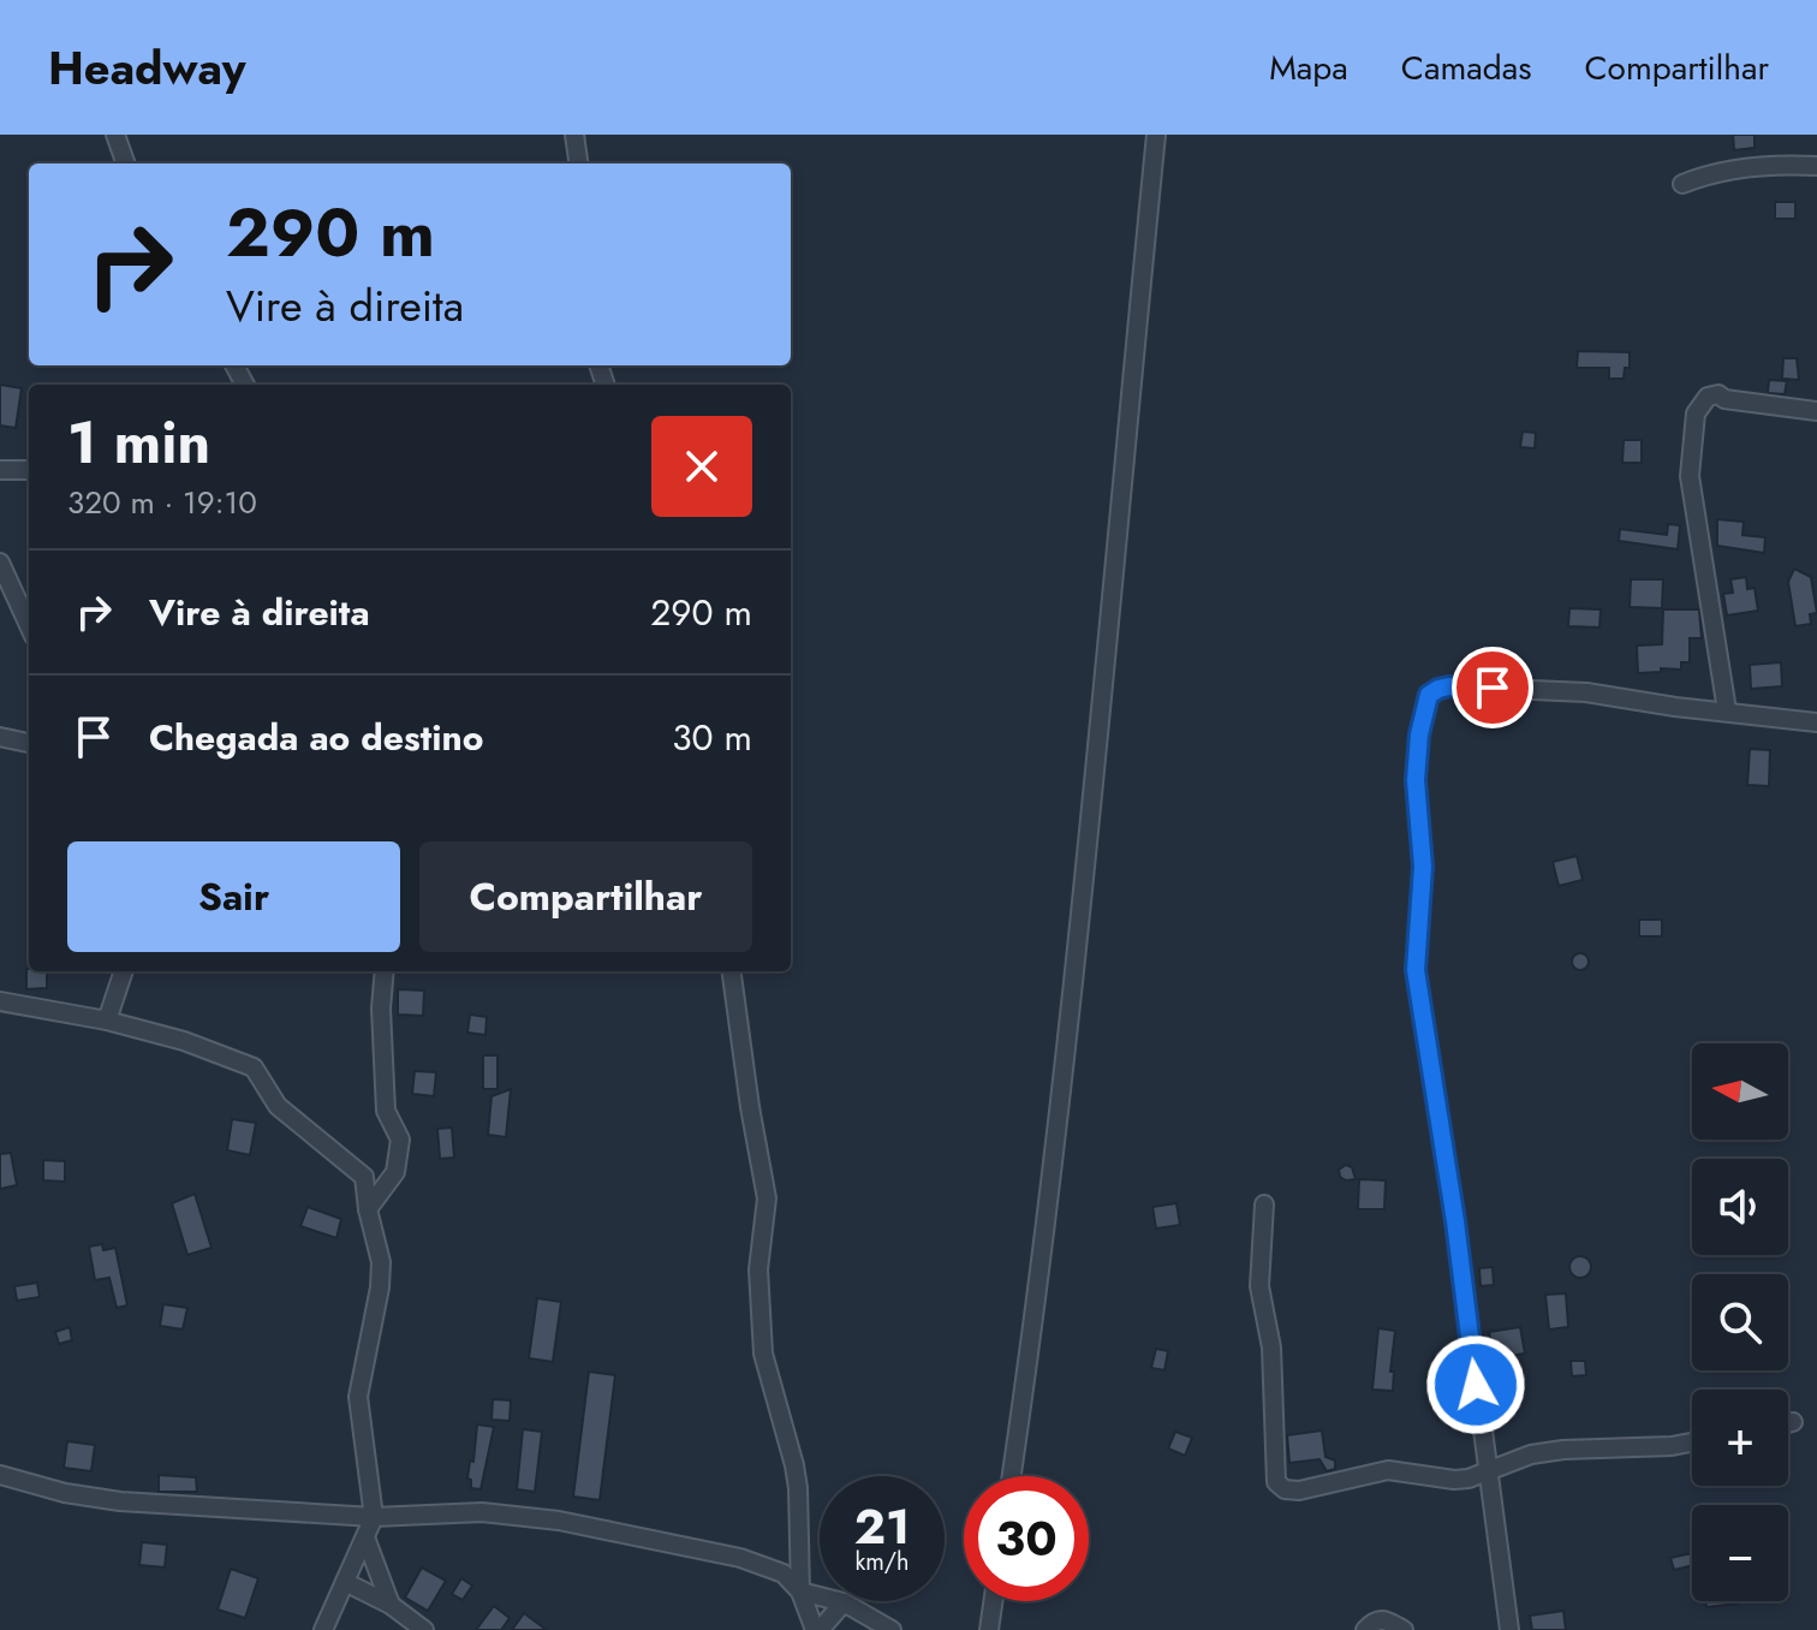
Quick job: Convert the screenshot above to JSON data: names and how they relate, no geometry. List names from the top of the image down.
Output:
{
  "north": "left",
  "page": {
    "header": "Headway",
    "nav": ["Mapa", "Camadas", "Compartilhar"],
    "turn": ["290 m", "Vire à direita"],
    "heading": ["1 min", "320 m · 19:10"],
    "list": [
      {
        "name": "Vire à direita",
        "value": "290 m"
      },
      {
        "name": "Chegada ao destino",
        "value": "30 m"
      }
    ],
    "buttons": ["Sair", "Compartilhar"],
    "map_buttons": ["+", "−"],
    "speed": "21 km/h",
    "limit": "30"
  }
}
